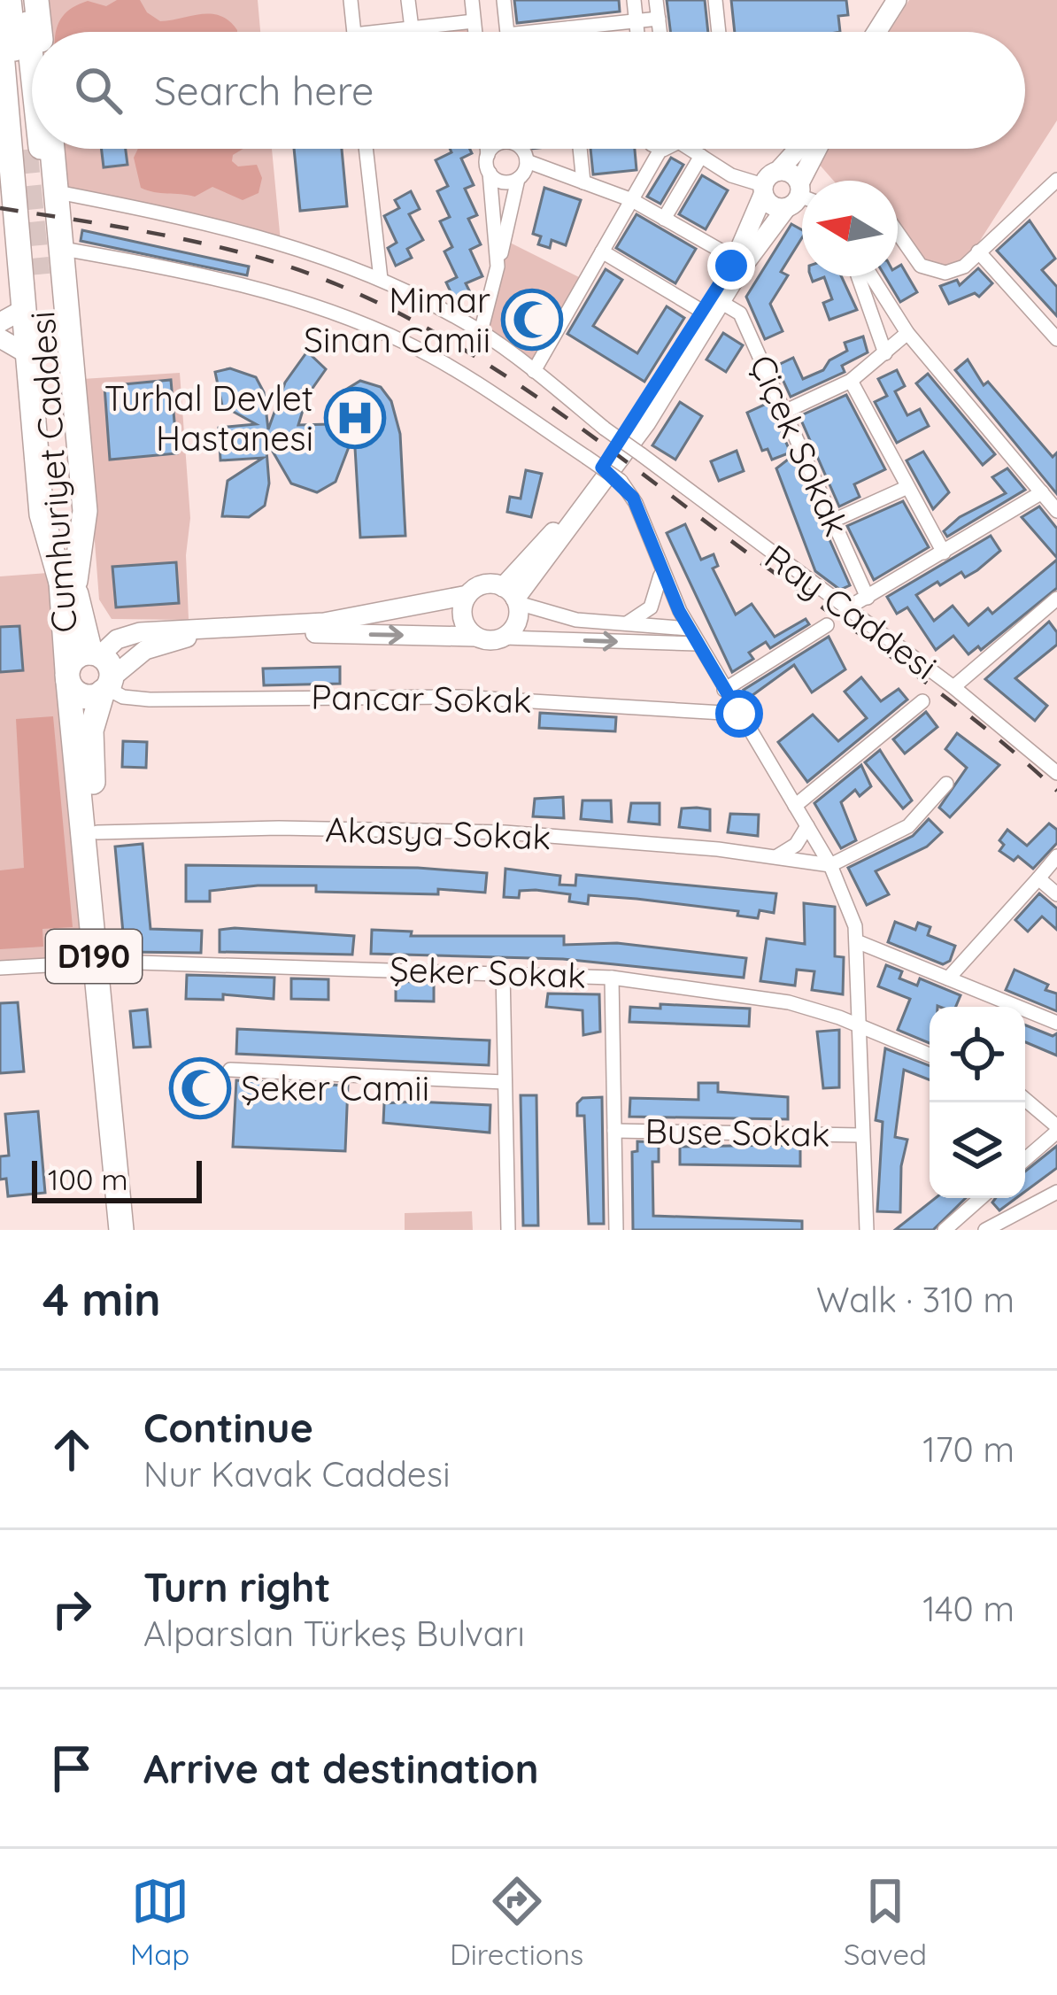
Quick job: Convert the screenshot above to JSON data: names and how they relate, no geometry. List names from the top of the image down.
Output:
{
  "streets": {
    "highway": ["Cumhuriyet Caddesi", "D190"],
    "street": [
      "Çiçek Sokak",
      "Ray Caddesi",
      "Pancar Sokak",
      "Akasya Sokak",
      "Şeker Sokak",
      "Buse Sokak"
    ]
  },
  "crossings": [
    ["Cumhuriyet Caddesi", "Pancar Sokak"],
    ["Cumhuriyet Caddesi", "Akasya Sokak"],
    ["Cumhuriyet Caddesi", "Şeker Sokak"]
  ],
  "places": {
    "mosque": ["Mimar Sinan Camii", "Şeker Camii"],
    "hospital": ["Turhal Devlet Hastanesi"]
  },
  "scale_bar": "100 m",
  "north": "left",
  "page": {
    "search": "Search here",
    "scale": "100 m",
    "heading": ["4 min", "Walk · 310 m"],
    "list": [
      ["Continue", "Nur Kavak Caddesi", "170 m"],
      ["Turn right", "Alparslan Türkeş Bulvarı", "140 m"],
      "Arrive at destination"
    ],
    "nav": ["Map", "Directions", "Saved"]
  }
}
